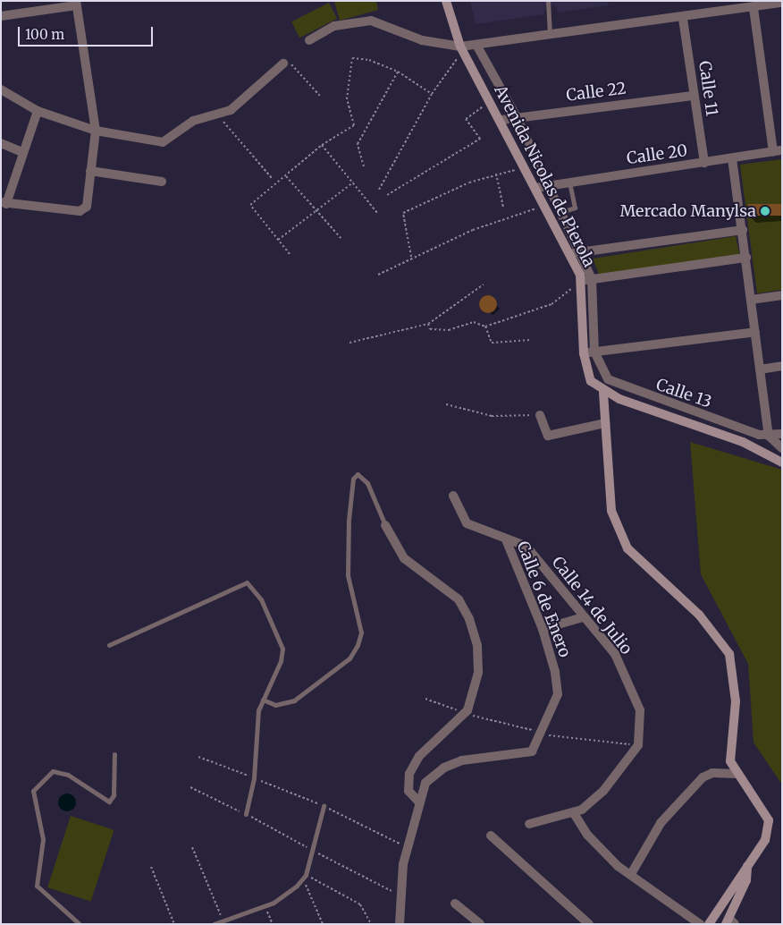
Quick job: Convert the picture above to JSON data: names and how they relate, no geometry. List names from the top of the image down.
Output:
{
  "streets": {
    "street": [
      "Calle 11",
      "Calle 22",
      "Calle 20",
      "Avenida Nicolas de Pierola",
      "Calle 13",
      "Calle 6 de Enero",
      "Calle 14 de Julio"
    ]
  },
  "crossings": [
    ["Calle 11", "Calle 22"],
    ["Calle 11", "Calle 20"],
    ["Calle 22", "Avenida Nicolas de Pierola"],
    ["Calle 20", "Avenida Nicolas de Pierola"],
    ["Calle 6 de Enero", "Calle 14 de Julio"]
  ],
  "places": ["Mercado Manylsa"],
  "scale_bar": "100 m"
}
